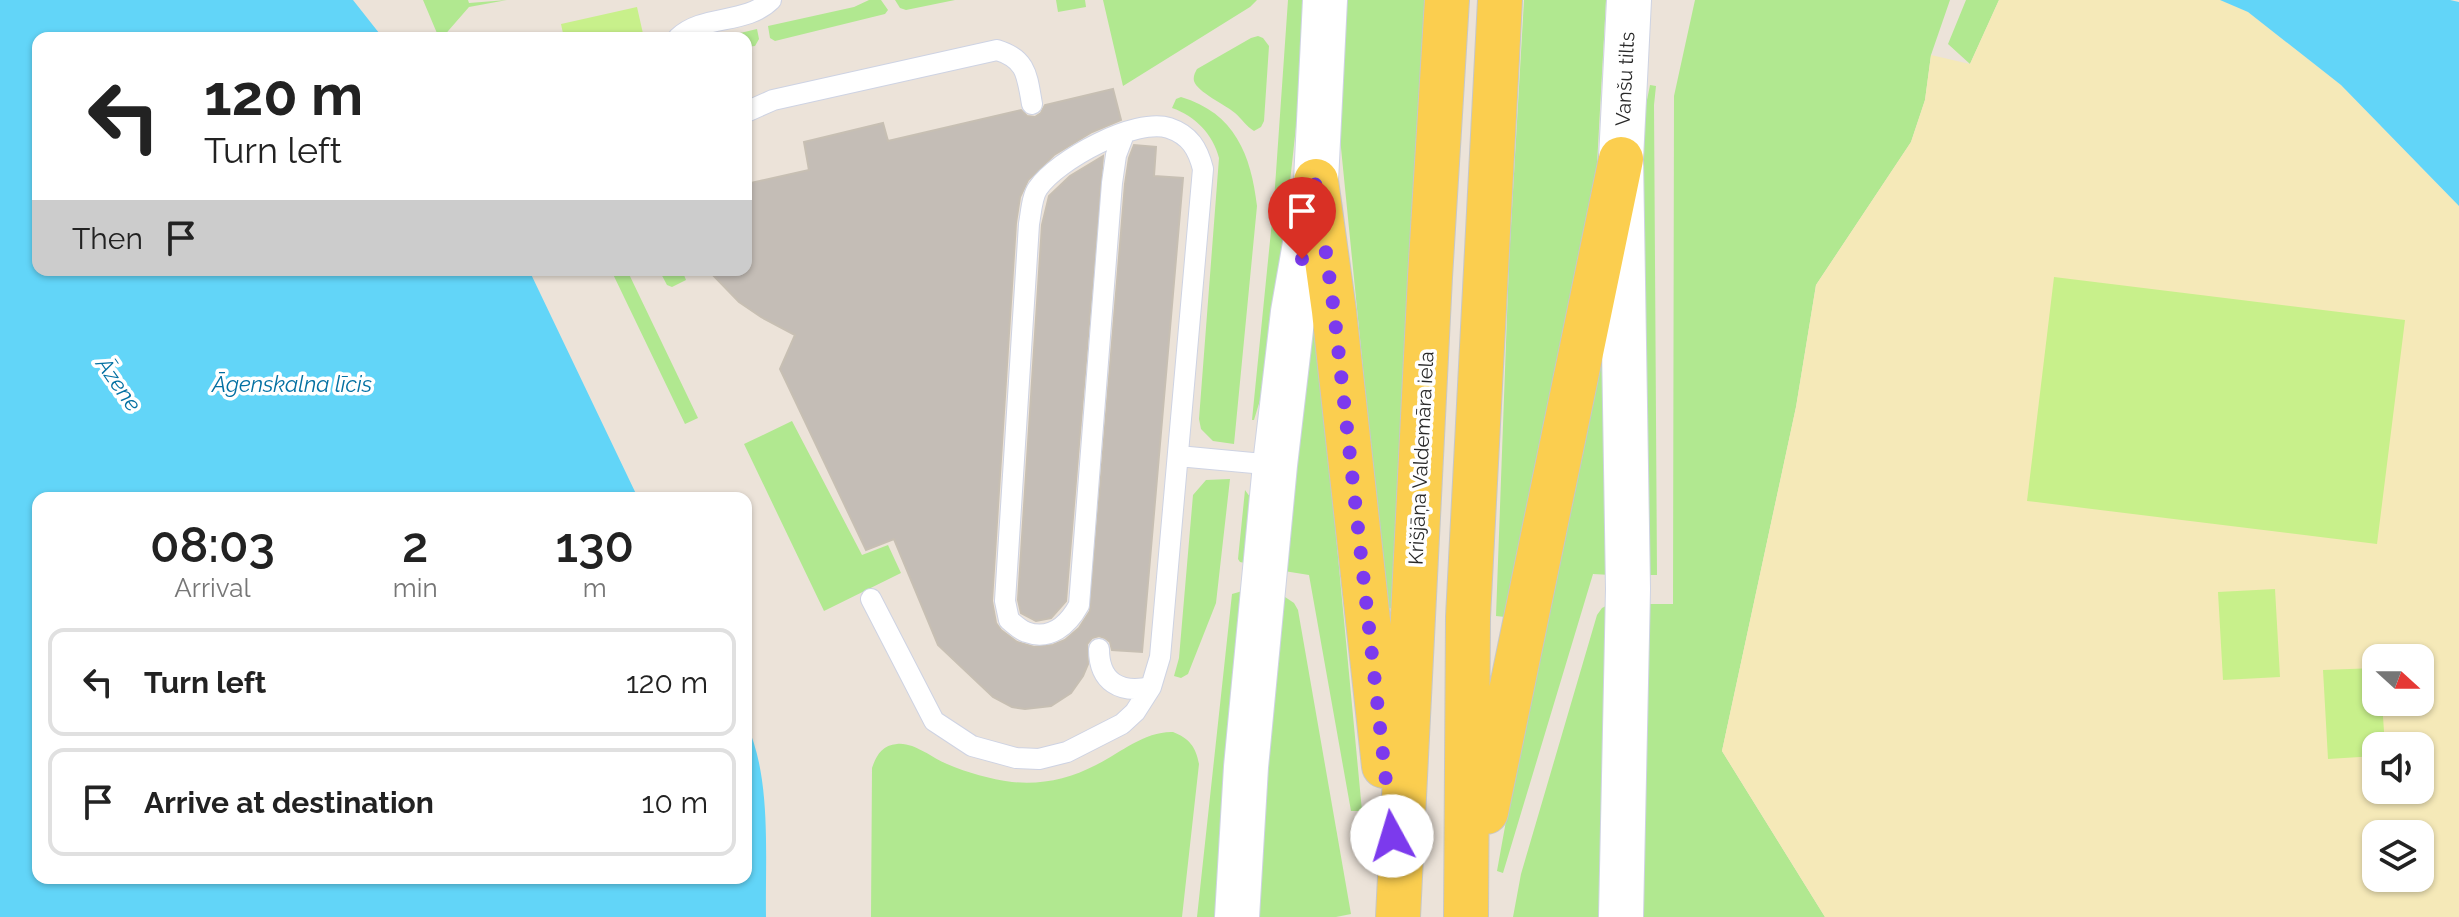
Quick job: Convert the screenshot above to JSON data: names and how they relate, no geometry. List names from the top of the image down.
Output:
{
  "streets": {
    "main road": ["Krišjāņa Valdemāra iela"],
    "street": ["Vanšu tilts"]
  },
  "water": ["Āzene", "Āgenskalna līcis"],
  "north": "right",
  "page": {
    "turn": ["120 m", "Turn left"],
    "then": "Then",
    "eta": [
      "08:03",
      "Arrival",
      "2",
      "min",
      "130",
      "m"
    ],
    "list": [
      {
        "name": "Turn left",
        "value": "120 m"
      },
      {
        "name": "Arrive at destination",
        "value": "10 m"
      }
    ]
  }
}
